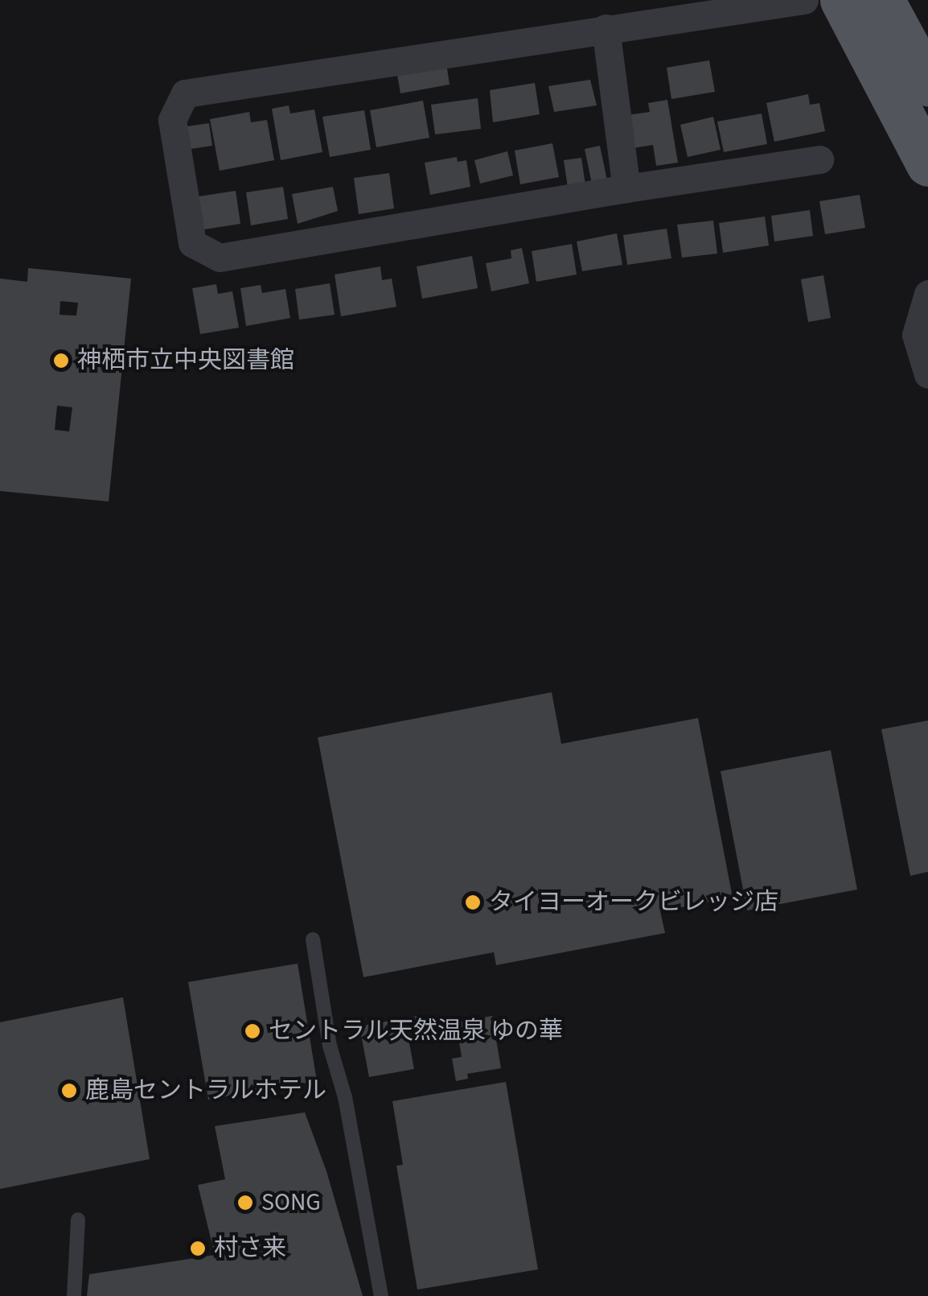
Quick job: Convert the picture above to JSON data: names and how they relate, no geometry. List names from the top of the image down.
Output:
{
  "places": [
    "神栖市立中央図書館",
    "タイヨーオークビレッジ店",
    "セントラル天然温泉 ゆの華",
    "鹿島セントラルホテル",
    "SONG",
    "村さ来"
  ]
}
